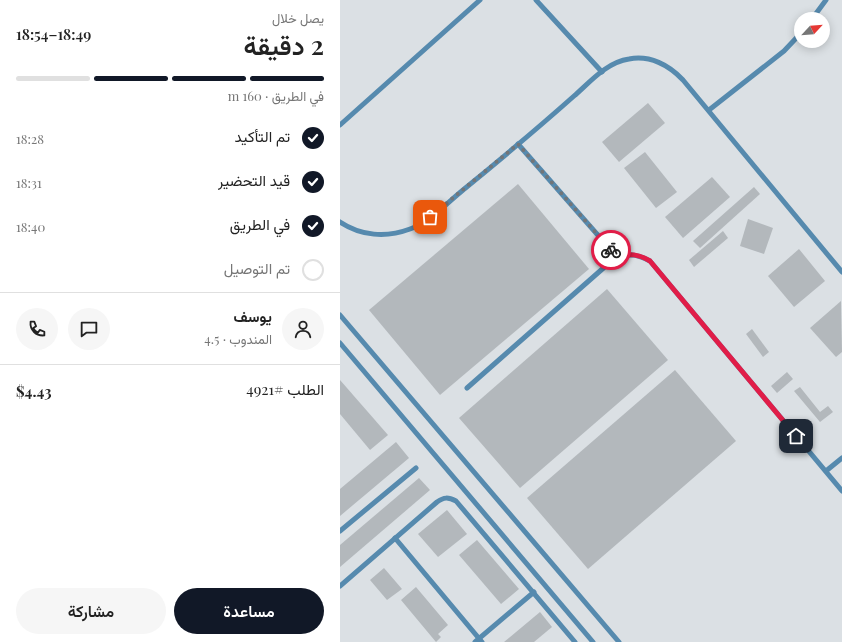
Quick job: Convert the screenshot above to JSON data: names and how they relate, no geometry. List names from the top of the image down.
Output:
{
  "north": "top right",
  "page": {
    "heading": ["2 دقيقة", "يصل خلال", "18:49–18:54"],
    "panel": [
      "يوسف",
      "المندوب · 4.5",
      "الطلب #4921",
      "$4.43"
    ],
    "bar": "في الطريق · 160 m",
    "list": [
      ["تم التأكيد", "18:28"],
      ["قيد التحضير", "18:31"],
      ["في الطريق", "18:40"],
      "تم التوصيل"
    ],
    "buttons": ["مساعدة", "مشاركة"]
  }
}
